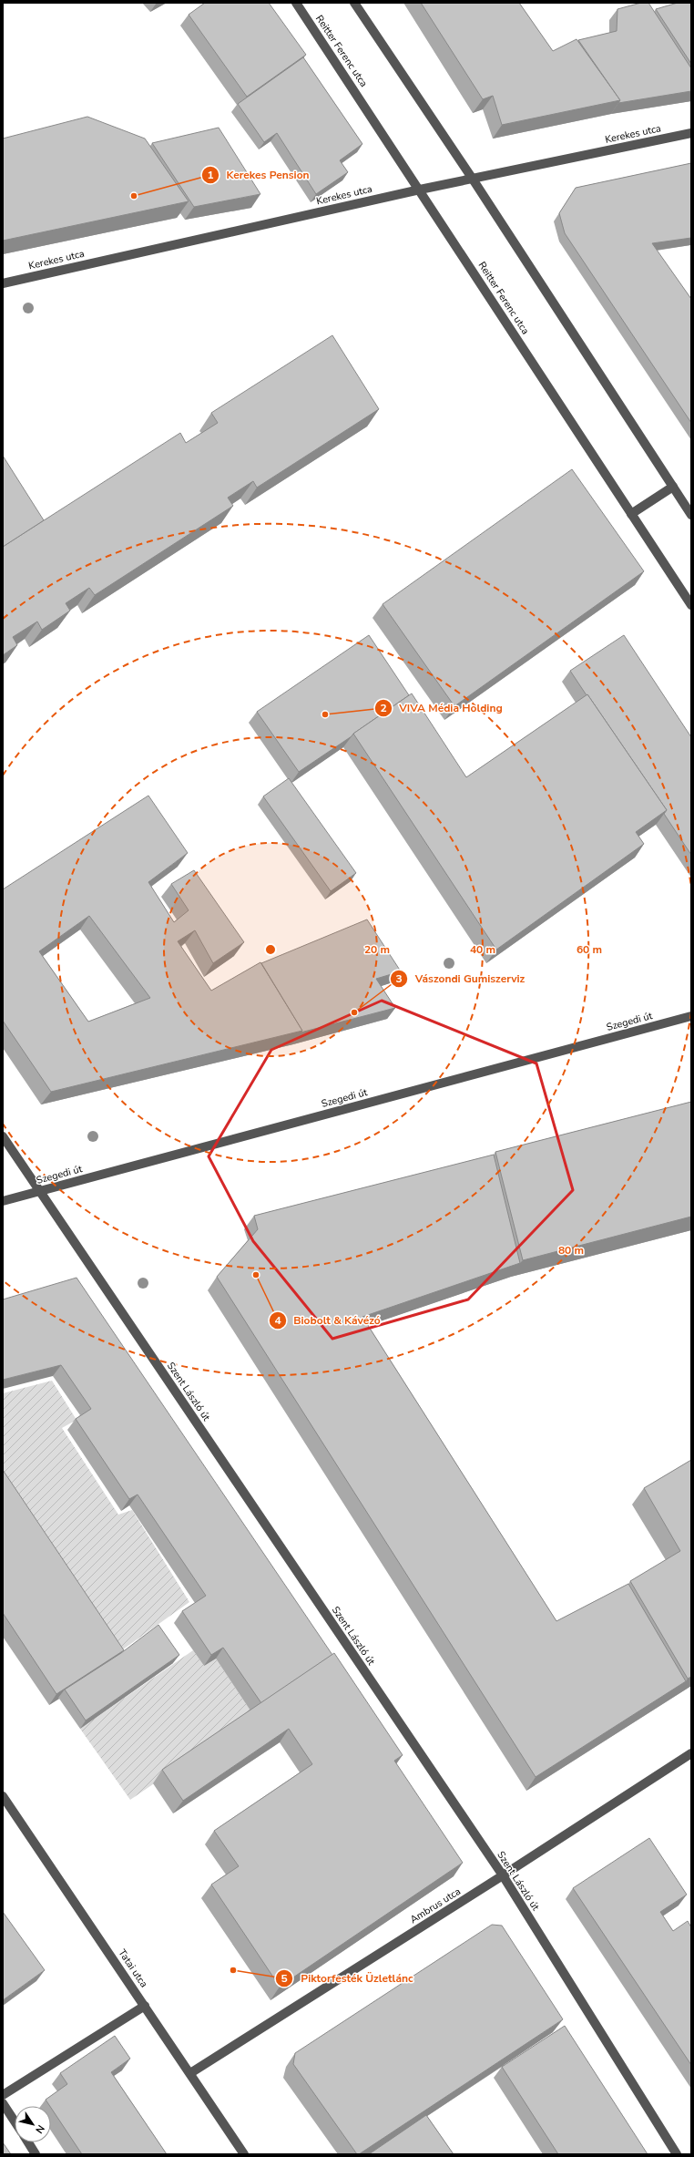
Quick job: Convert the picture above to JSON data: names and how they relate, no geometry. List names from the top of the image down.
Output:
{
  "streets": {
    "street": [
      "Reitter Ferenc utca",
      "Kerekes utca",
      "Szegedi út",
      "Szent László út",
      "Ambrus utca",
      "Tatai utca"
    ]
  },
  "crossings": [
    ["Reitter Ferenc utca", "Kerekes utca"],
    ["Szegedi út", "Szent László út"],
    ["Szent László út", "Ambrus utca"],
    ["Ambrus utca", "Tatai utca"]
  ],
  "places": [
    "Kerekes Pension",
    "VIVA Média Holding",
    "Vászondi Gumiszerviz",
    "Biobolt & Kávézó",
    "Piktorfesték Üzletlánc"
  ],
  "north": "bottom right",
  "rings": [
    "20 m",
    "40 m",
    "60 m",
    "80 m"
  ]
}
